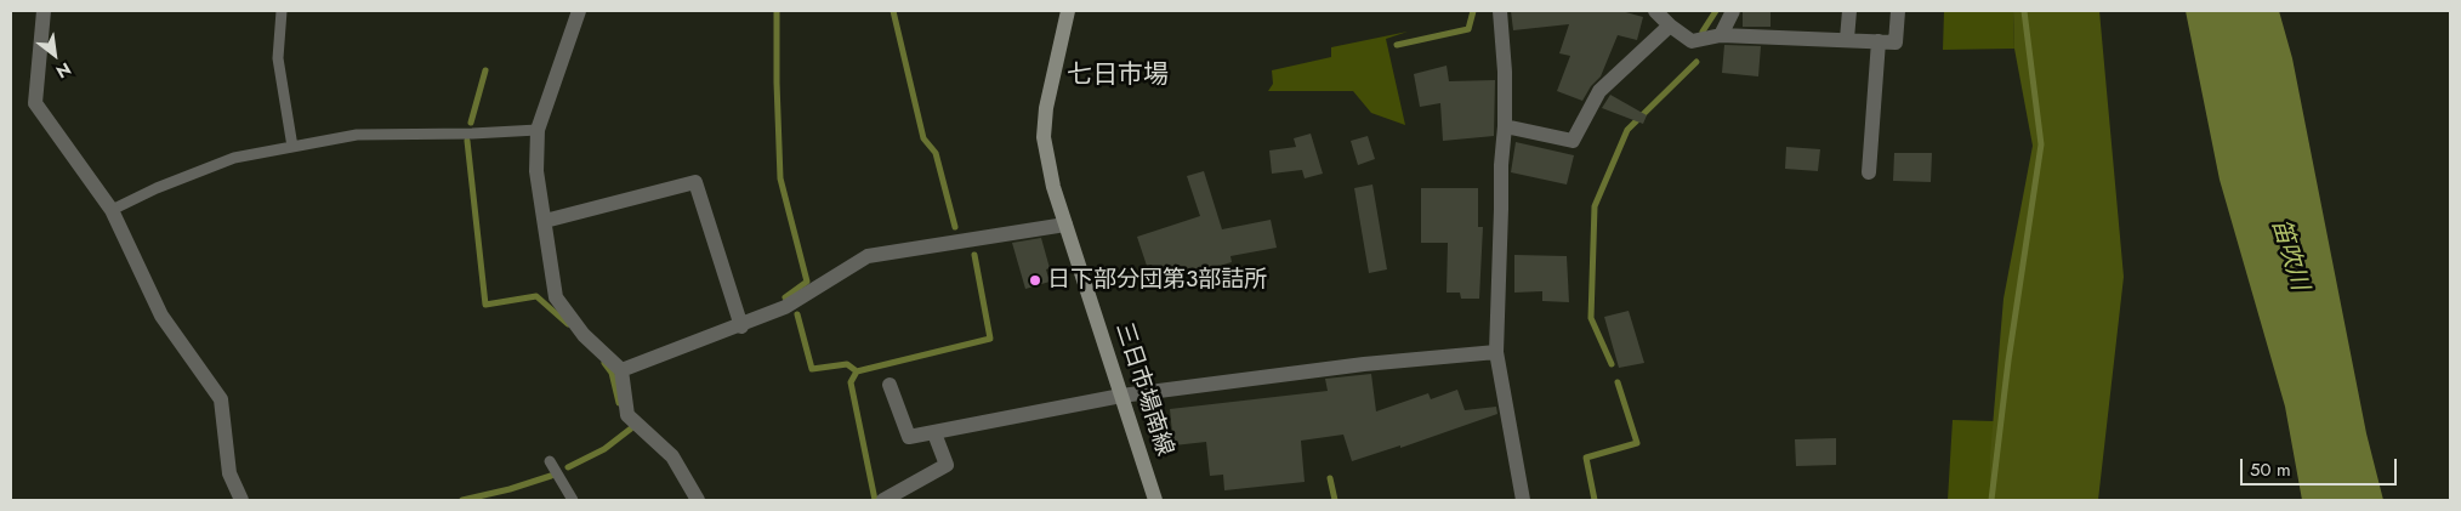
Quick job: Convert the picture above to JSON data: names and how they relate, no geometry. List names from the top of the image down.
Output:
{
  "streets": {
    "main road": ["三日市場南線"]
  },
  "districts": ["七日市場"],
  "water": ["笛吹川"],
  "places": ["日下部分団第3部詰所"],
  "scale_bar": "50 m",
  "north": "bottom right"
}
